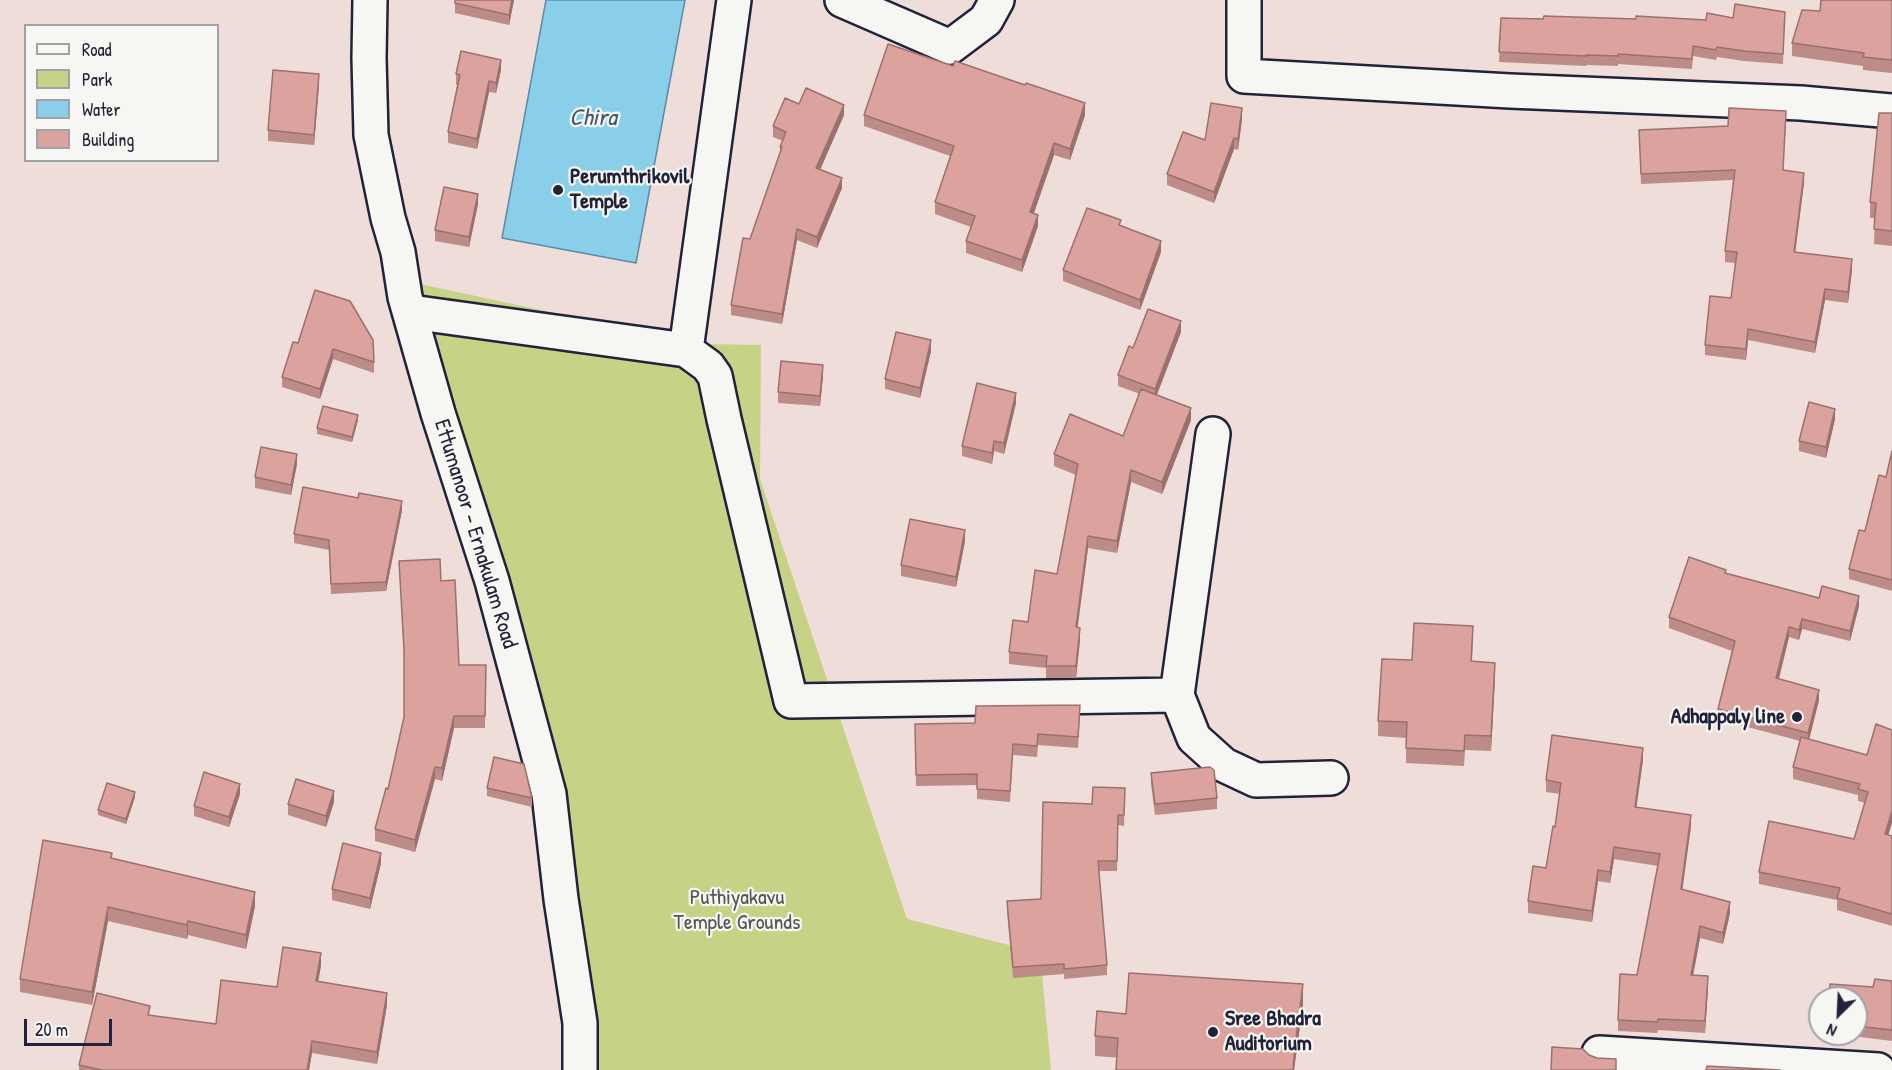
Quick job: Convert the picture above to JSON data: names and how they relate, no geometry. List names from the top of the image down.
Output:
{
  "streets": {
    "street": ["Ettumanoor - Ernakulam Road"]
  },
  "water": ["Chira"],
  "parks": ["Puthiyakavu Temple Grounds"],
  "places": ["Perumthrikovil Temple", "Adhappaly line", "Sree Bhadra Auditorium"],
  "legend": [
    "Road",
    "Park",
    "Water",
    "Building"
  ],
  "scale_bar": "20 m",
  "north": "bottom left"
}
